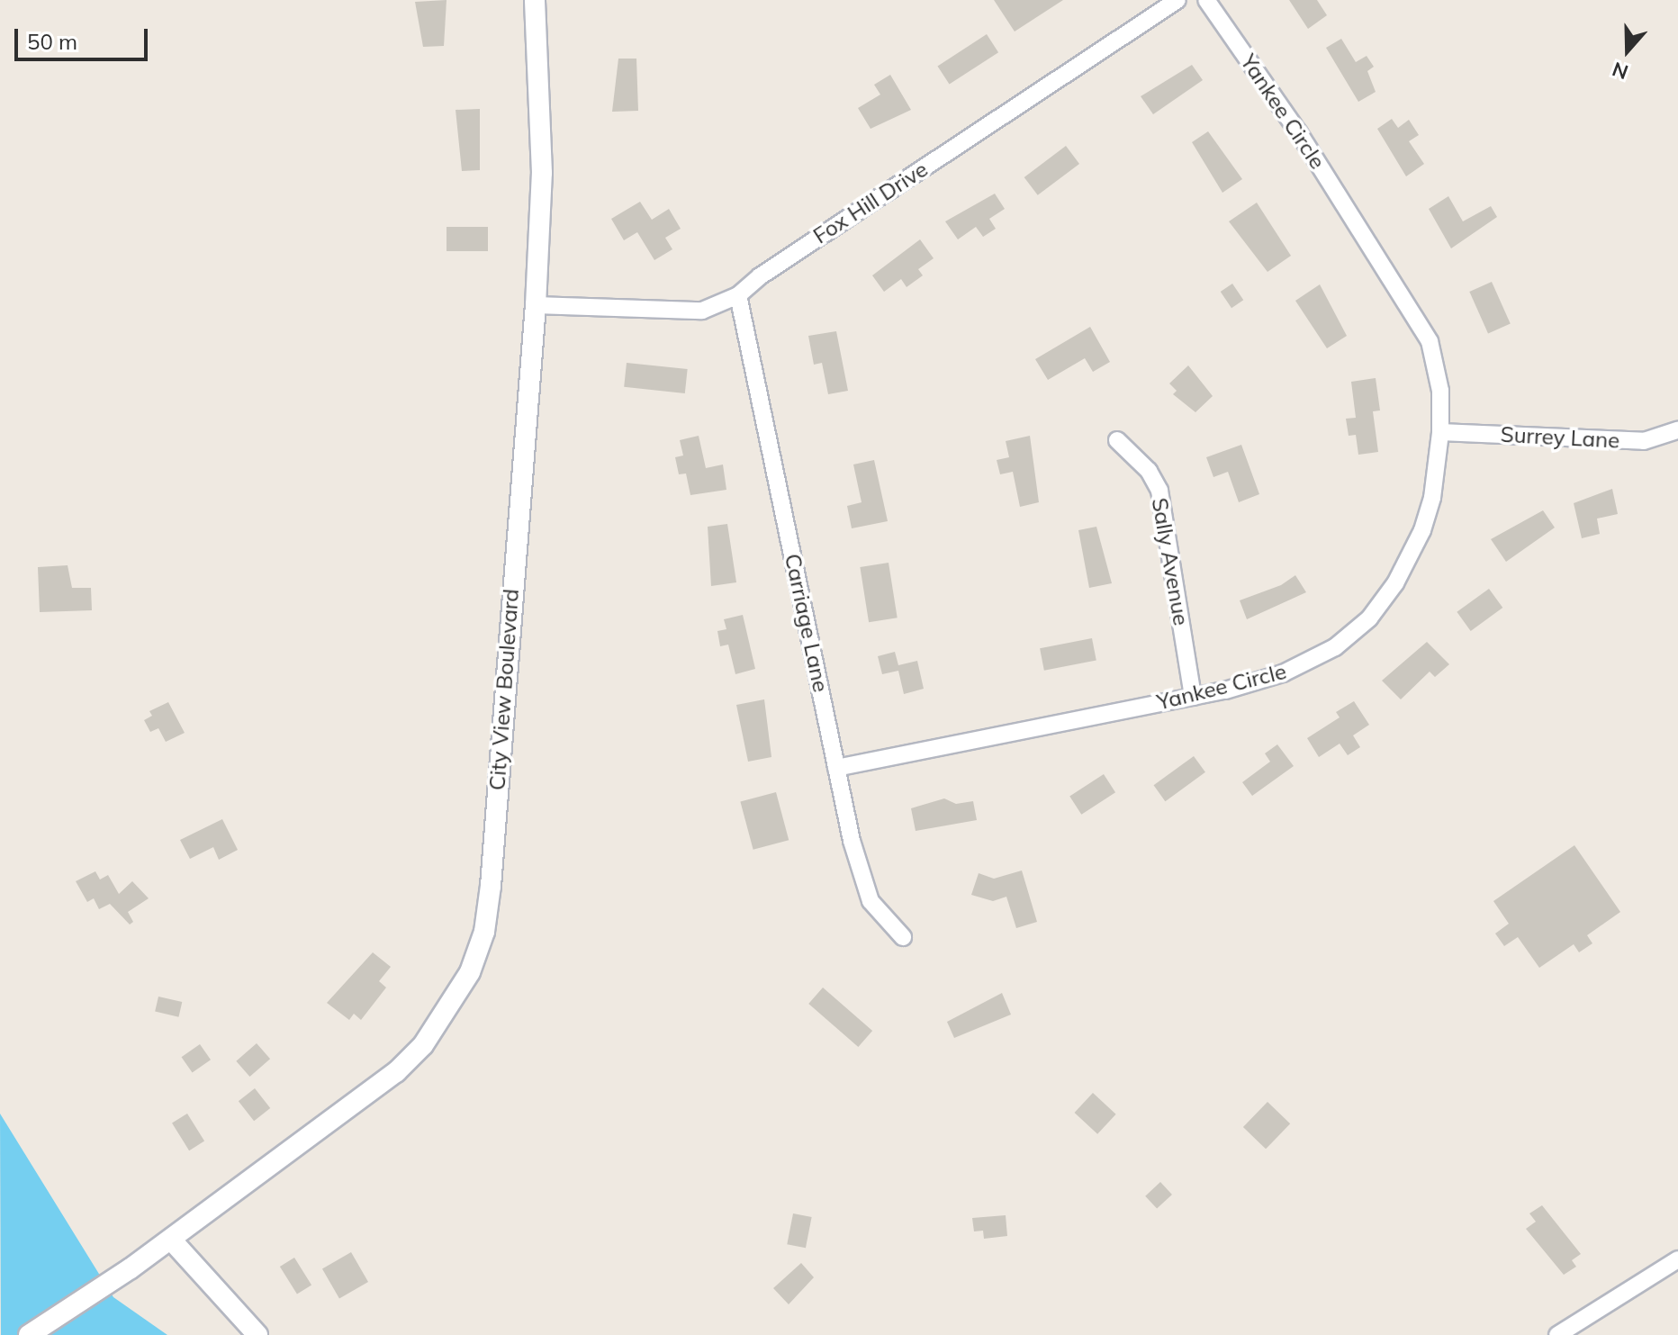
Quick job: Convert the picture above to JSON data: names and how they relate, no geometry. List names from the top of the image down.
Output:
{
  "streets": {
    "street": [
      "Yankee Circle",
      "Fox Hill Drive",
      "Surrey Lane",
      "Sally Avenue",
      "Carriage Lane",
      "City View Boulevard"
    ]
  },
  "crossings": [
    ["Yankee Circle", "Surrey Lane"],
    ["Yankee Circle", "Sally Avenue"],
    ["Yankee Circle", "Carriage Lane"],
    ["Fox Hill Drive", "Carriage Lane"],
    ["Fox Hill Drive", "City View Boulevard"]
  ],
  "scale_bar": "50 m",
  "north": "bottom"
}
